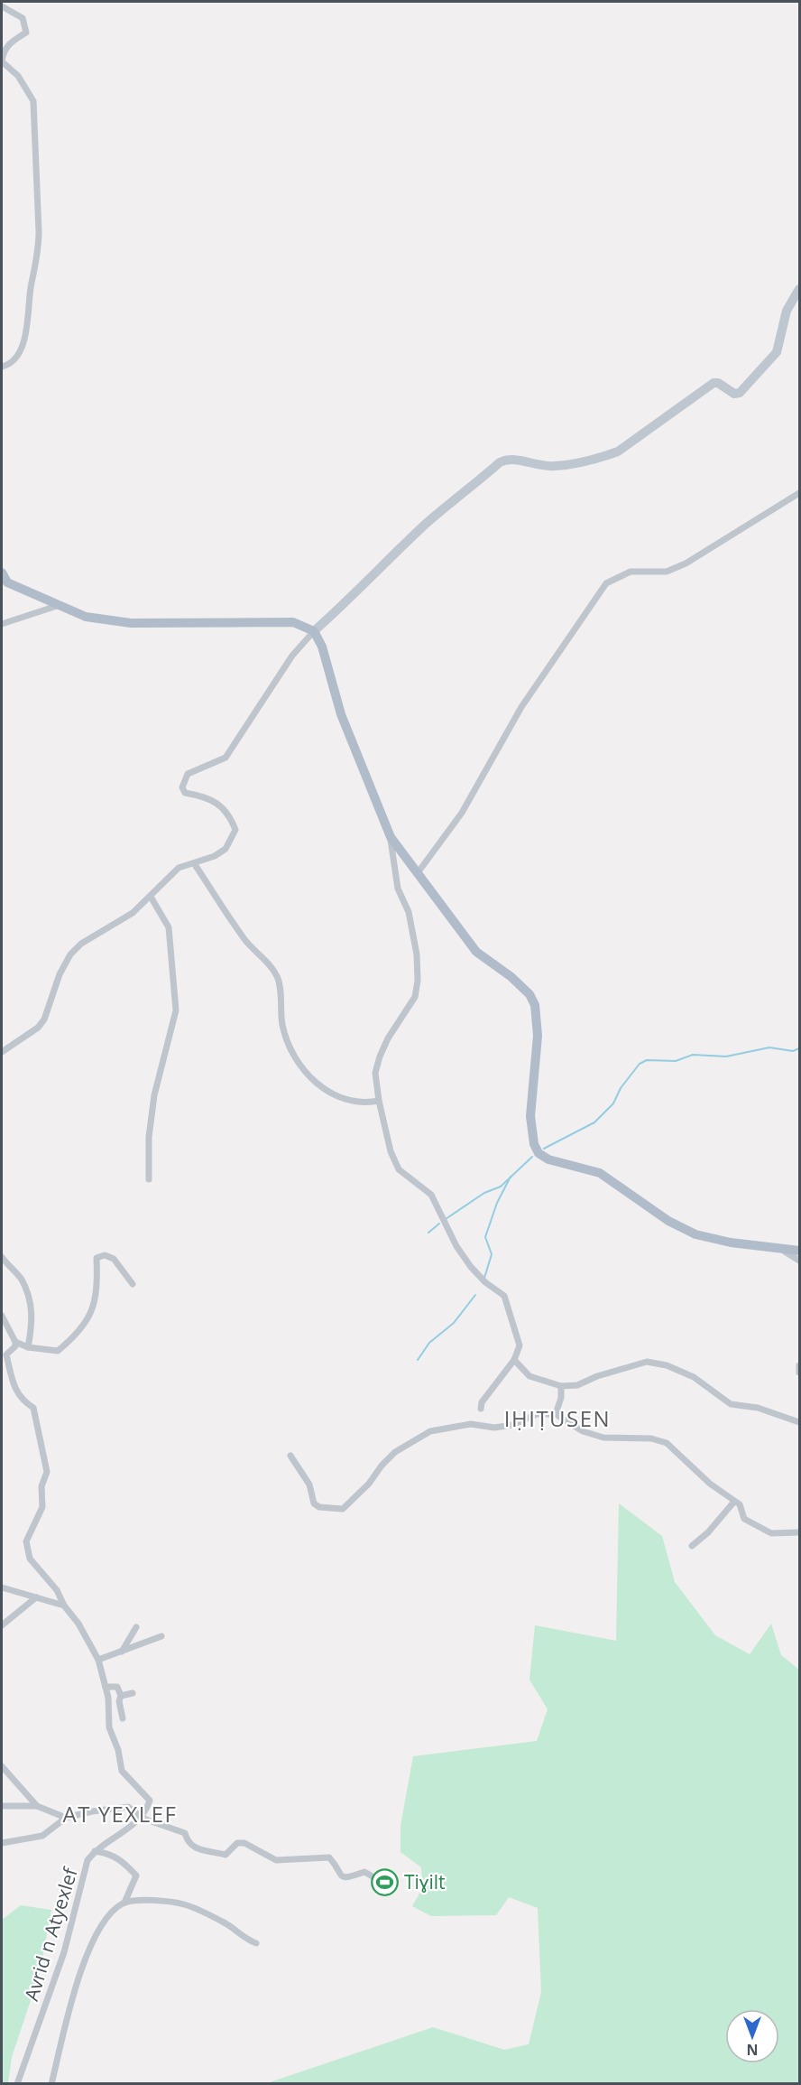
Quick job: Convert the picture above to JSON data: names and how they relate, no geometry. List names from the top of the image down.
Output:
{
  "streets": {
    "street": ["Avrid n Atyexlef"]
  },
  "districts": ["IḤIṬUSEN", "AT YEXLEF"],
  "places": {
    "sports": ["Tiɣilt"]
  },
  "north": "bottom"
}
